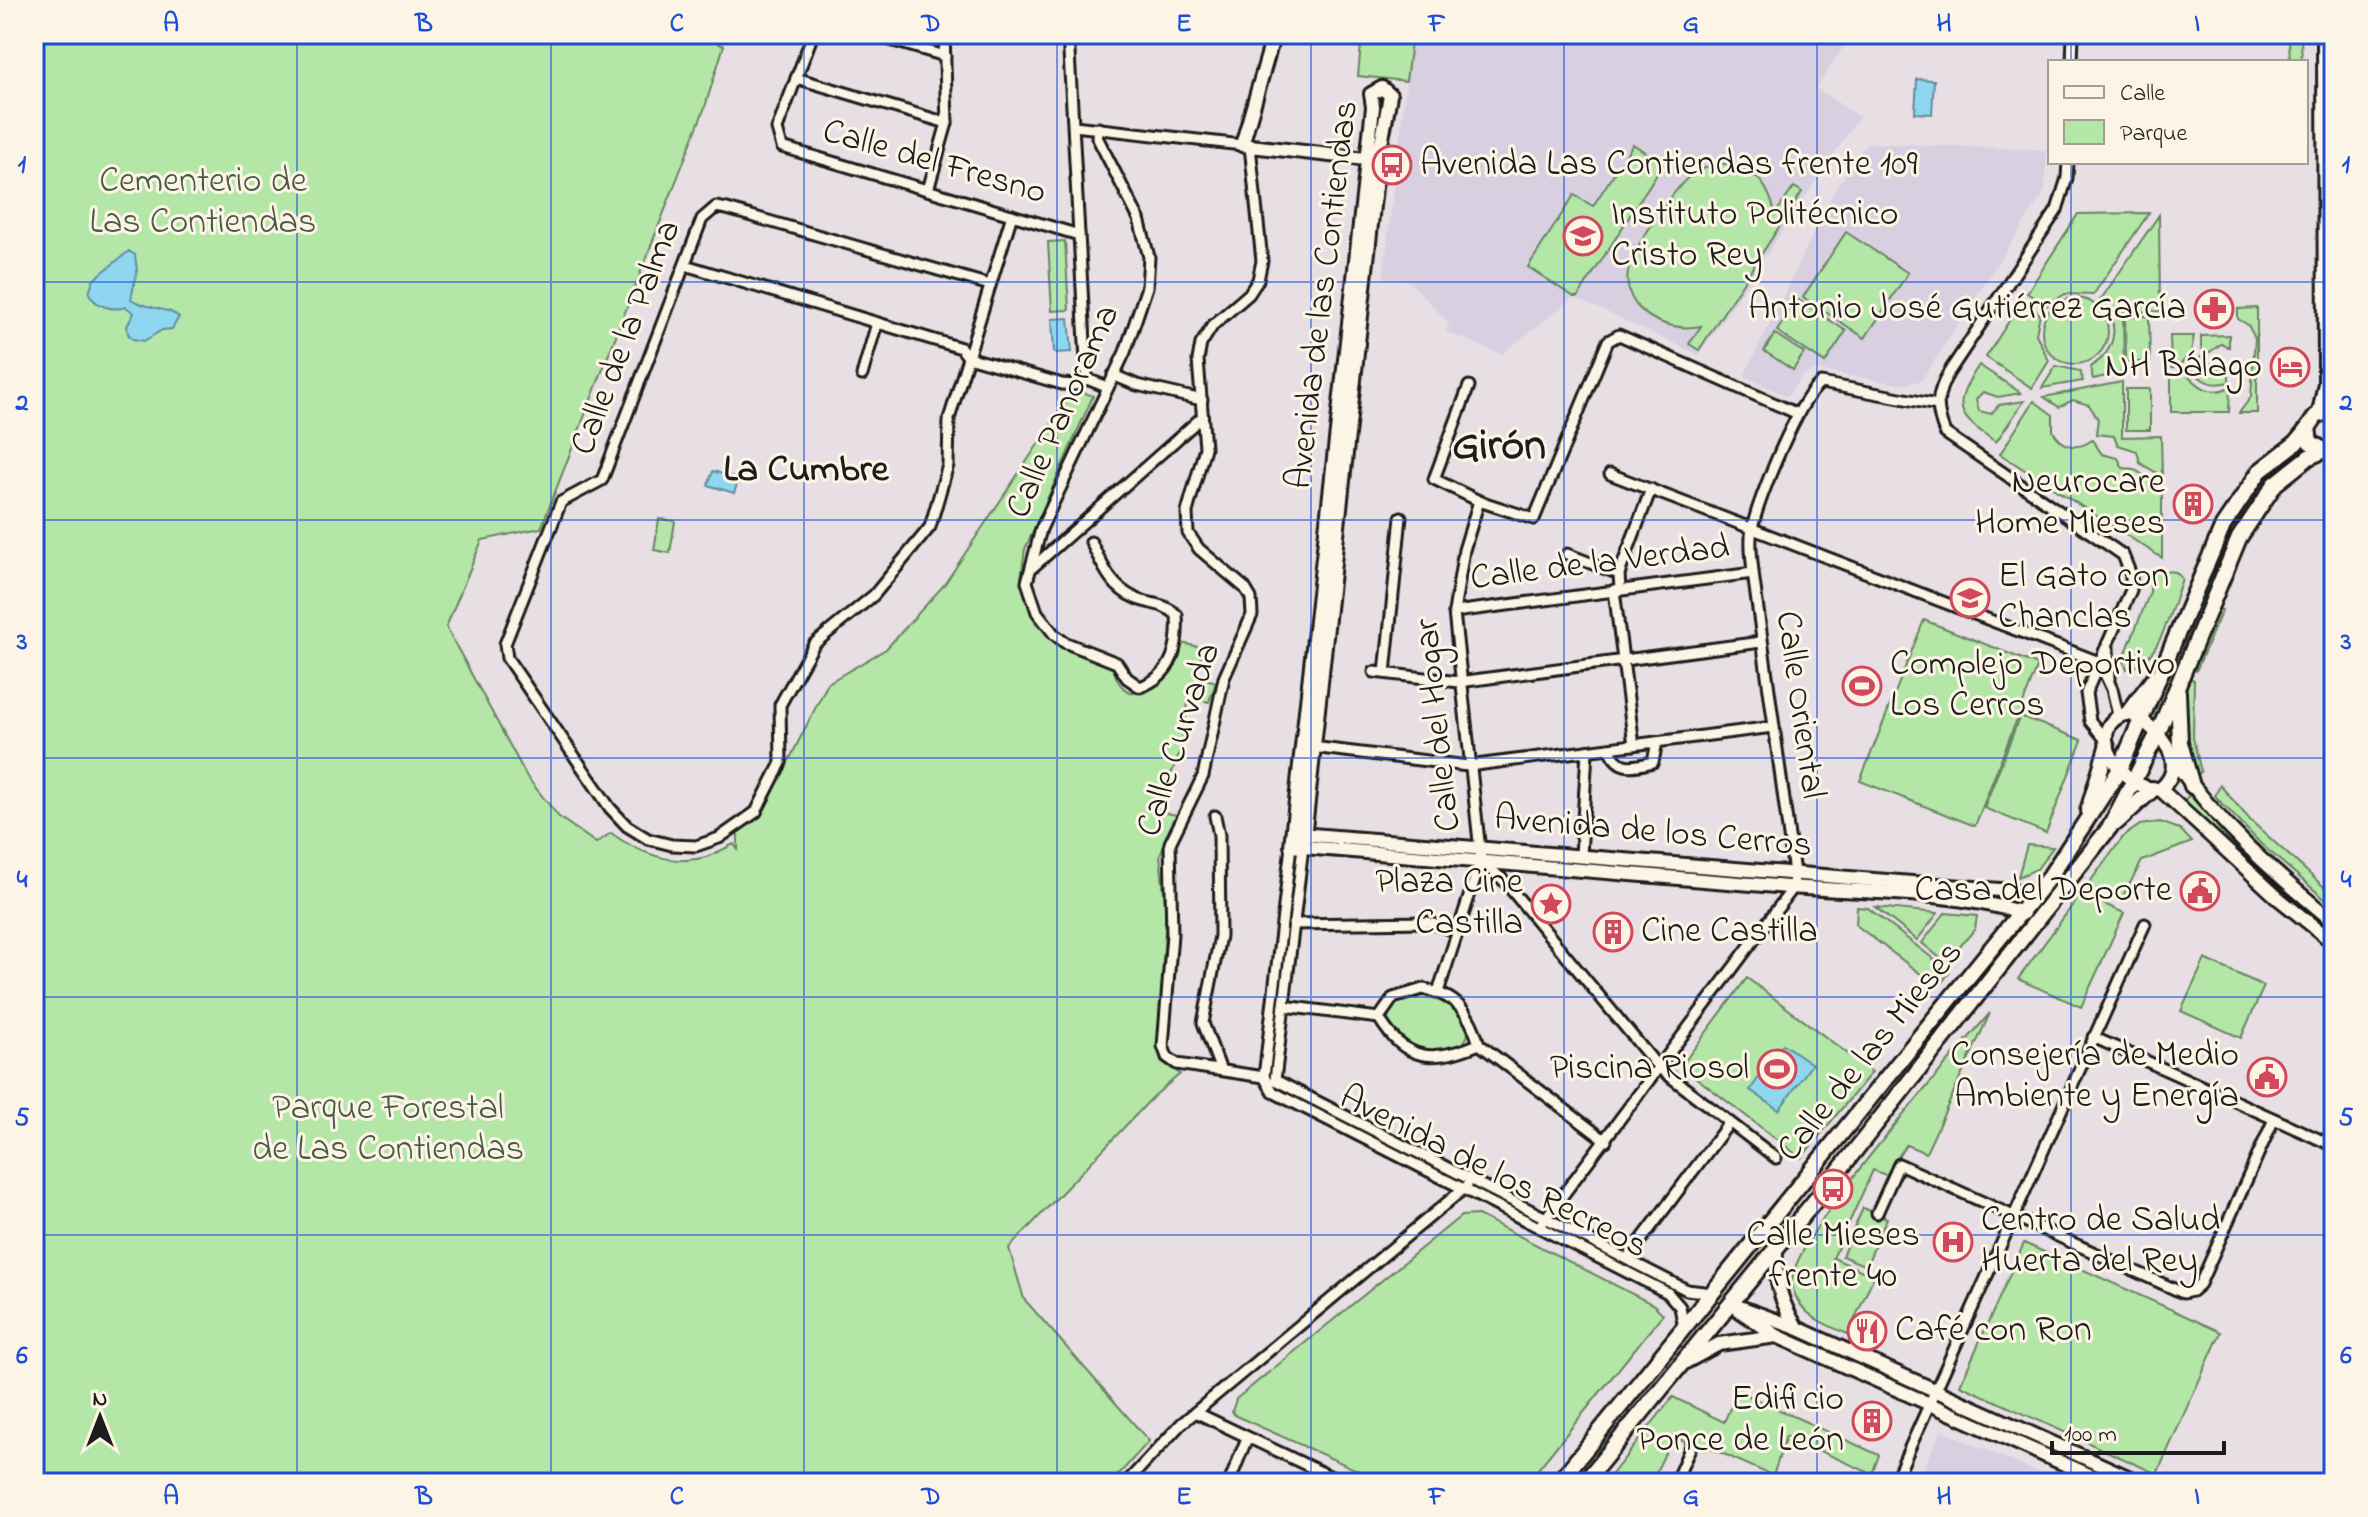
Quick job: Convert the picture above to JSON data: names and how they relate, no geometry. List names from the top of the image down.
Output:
{
  "streets": {
    "main road": ["Calle de las Mieses"],
    "street": [
      "Calle del Fresno",
      "Avenida de las Contiendas",
      "Calle de la Palma",
      "Calle Panorama",
      "Calle de la Verdad",
      "Calle Oriental",
      "Calle del Hogar",
      "Calle Curvada",
      "Avenida de los Cerros",
      "Avenida de los Recreos"
    ]
  },
  "crossings": [
    ["Avenida de las Contiendas", "Calle Curvada"],
    ["Avenida de las Contiendas", "Avenida de los Cerros"],
    ["Avenida de las Contiendas", "Avenida de los Recreos"],
    ["Calle de la Verdad", "Calle Oriental"],
    ["Calle de la Verdad", "Calle del Hogar"],
    ["Calle Oriental", "Avenida de los Cerros"],
    ["Calle del Hogar", "Avenida de los Cerros"],
    ["Calle Curvada", "Avenida de los Recreos"],
    ["Avenida de los Cerros", "Calle de las Mieses"],
    ["Calle de las Mieses", "Avenida de los Recreos"]
  ],
  "districts": ["Girón", "La Cumbre"],
  "parks": ["Cementerio de Las Contiendas", "Parque Forestal de Las Contiendas"],
  "places": {
    "bus stop": ["Avenida Las Contiendas frente 109", "Calle Mieses frente 40"],
    "school or university": ["Instituto Politécnico Cristo Rey", "El Gato con Chanclas"],
    "pharmacy": ["Antonio José Gutiérrez García"],
    "hotel": ["NH Bálago"],
    "building": ["Neurocare Home Mieses", "Cine Castilla", "Edificio Ponce de León"],
    "sports": ["Complejo Deportivo Los Cerros", "Piscina Riosol"],
    "public building": ["Casa del Deporte", "Consejería de Medio Ambiente y Energía"],
    "place": ["Plaza Cine Castilla"],
    "hospital": ["Centro de Salud Huerta del Rey"],
    "restaurant": ["Café con Ron"]
  },
  "legend": ["Calle", "Parque"],
  "scale_bar": "100 m",
  "north": "top",
  "grid": {
    "columns": [
      "A",
      "B",
      "C",
      "D",
      "E",
      "F",
      "G",
      "H",
      "I"
    ],
    "rows": [
      "1",
      "2",
      "3",
      "4",
      "5",
      "6"
    ]
  }
}
